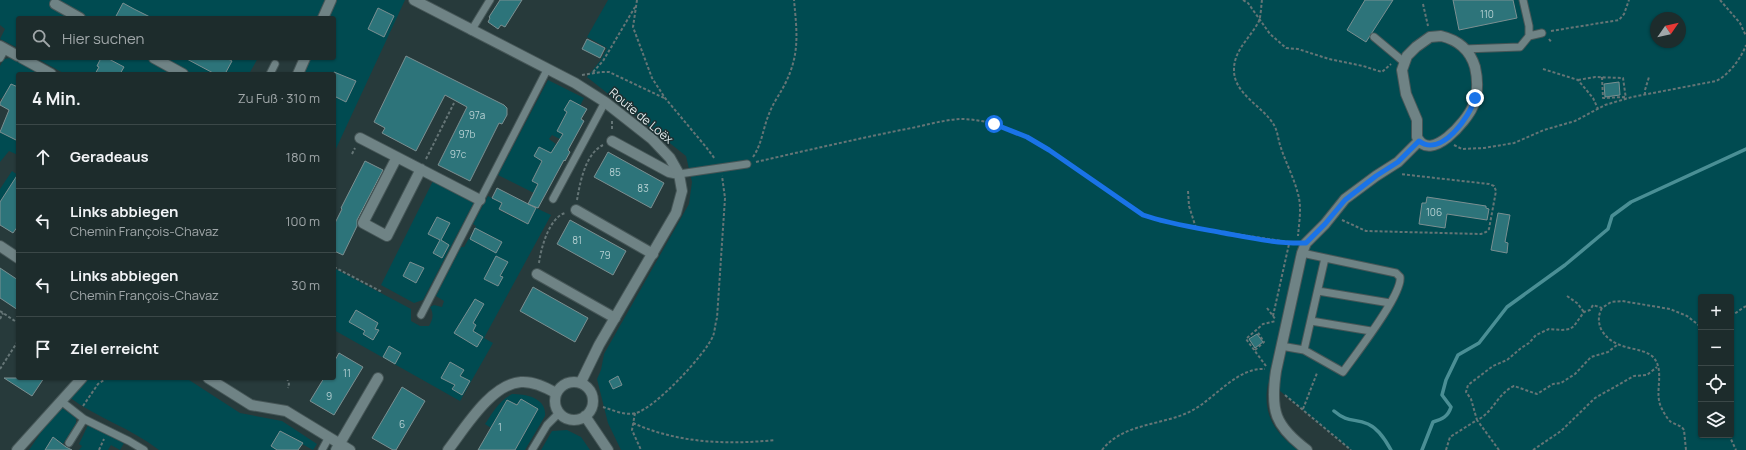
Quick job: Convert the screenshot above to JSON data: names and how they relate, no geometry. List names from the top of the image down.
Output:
{
  "streets": {
    "street": ["Route de Loëx"]
  },
  "house_numbers": [
    "110",
    "97a",
    "97b",
    "97c",
    "85",
    "83",
    "106",
    "81",
    "79",
    "11",
    "9",
    "6",
    "1"
  ],
  "north": "top right",
  "page": {
    "search": "Hier suchen",
    "heading": ["4 Min.", "Zu Fuß · 310 m"],
    "list": [
      ["Geradeaus", "180 m"],
      ["Links abbiegen", "Chemin François-Chavaz", "100 m"],
      ["Links abbiegen", "Chemin François-Chavaz", "30 m"],
      "Ziel erreicht"
    ],
    "map_buttons": ["+", "−"]
  }
}
